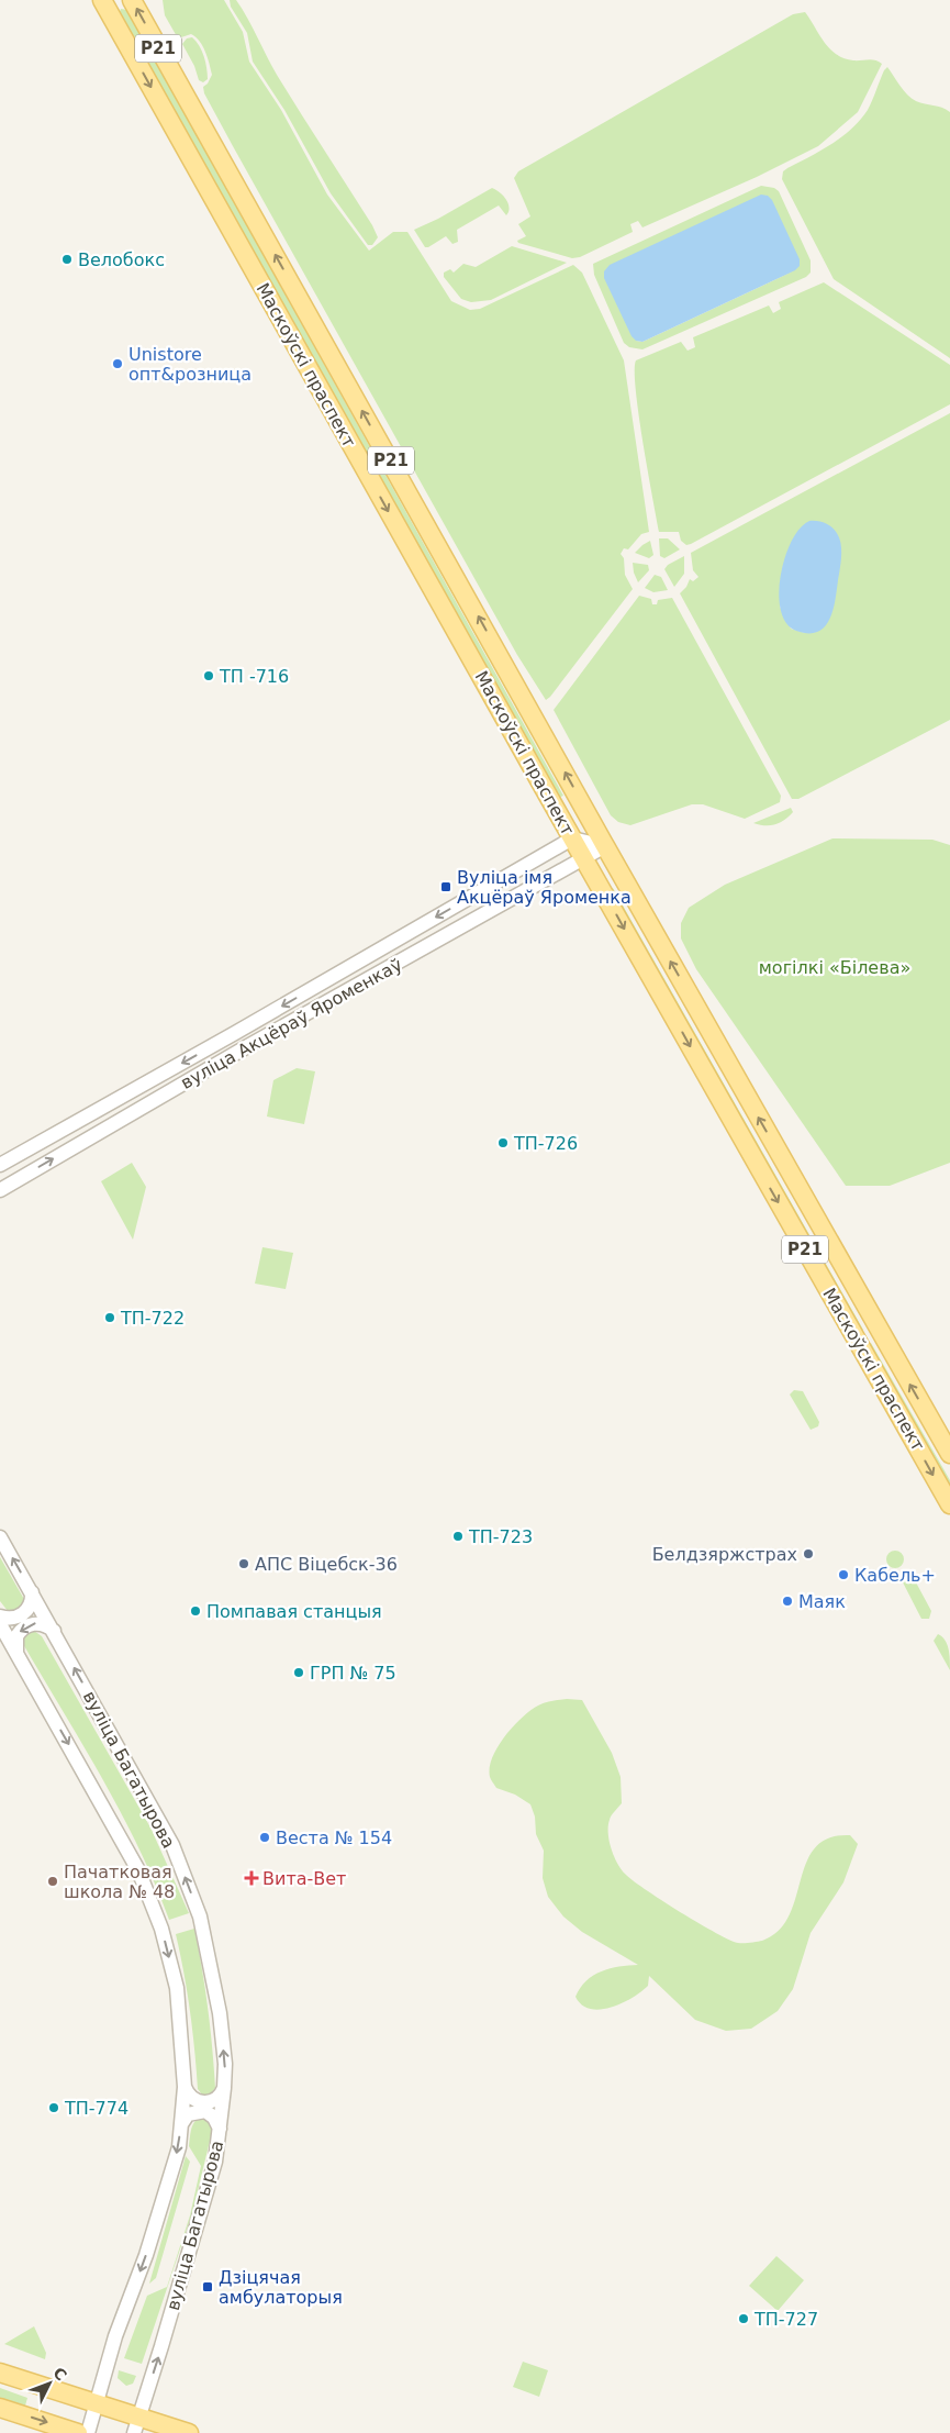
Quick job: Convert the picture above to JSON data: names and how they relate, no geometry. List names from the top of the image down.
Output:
{
  "streets": {
    "main road": ["Р21", "Маскоўскі праспект"],
    "street": ["вуліца Акцёраў Яроменкаў", "вуліца Багатырова"]
  },
  "crossings": [
    ["Маскоўскі праспект", "вуліца Акцёраў Яроменкаў"]
  ],
  "parks": ["могілкі «Білева»"],
  "places": {
    "other": [
      "Велобокс",
      "Unistore опт&розница",
      "ТП -716",
      "ТП-726",
      "ТП-722",
      "ТП-723",
      "Белдзяржстрах",
      "АПС Віцебск-36",
      "Кабель+",
      "Маяк",
      "Помпавая станцыя",
      "ГРП № 75",
      "Веста № 154",
      "Пачатковая школа № 48",
      "ТП-774",
      "ТП-727"
    ],
    "transit": ["Вуліца імя Акцёраў Яроменка", "Дзіцячая амбулаторыя"],
    "health": ["Вита-Вет"]
  },
  "north": "top right"
}
